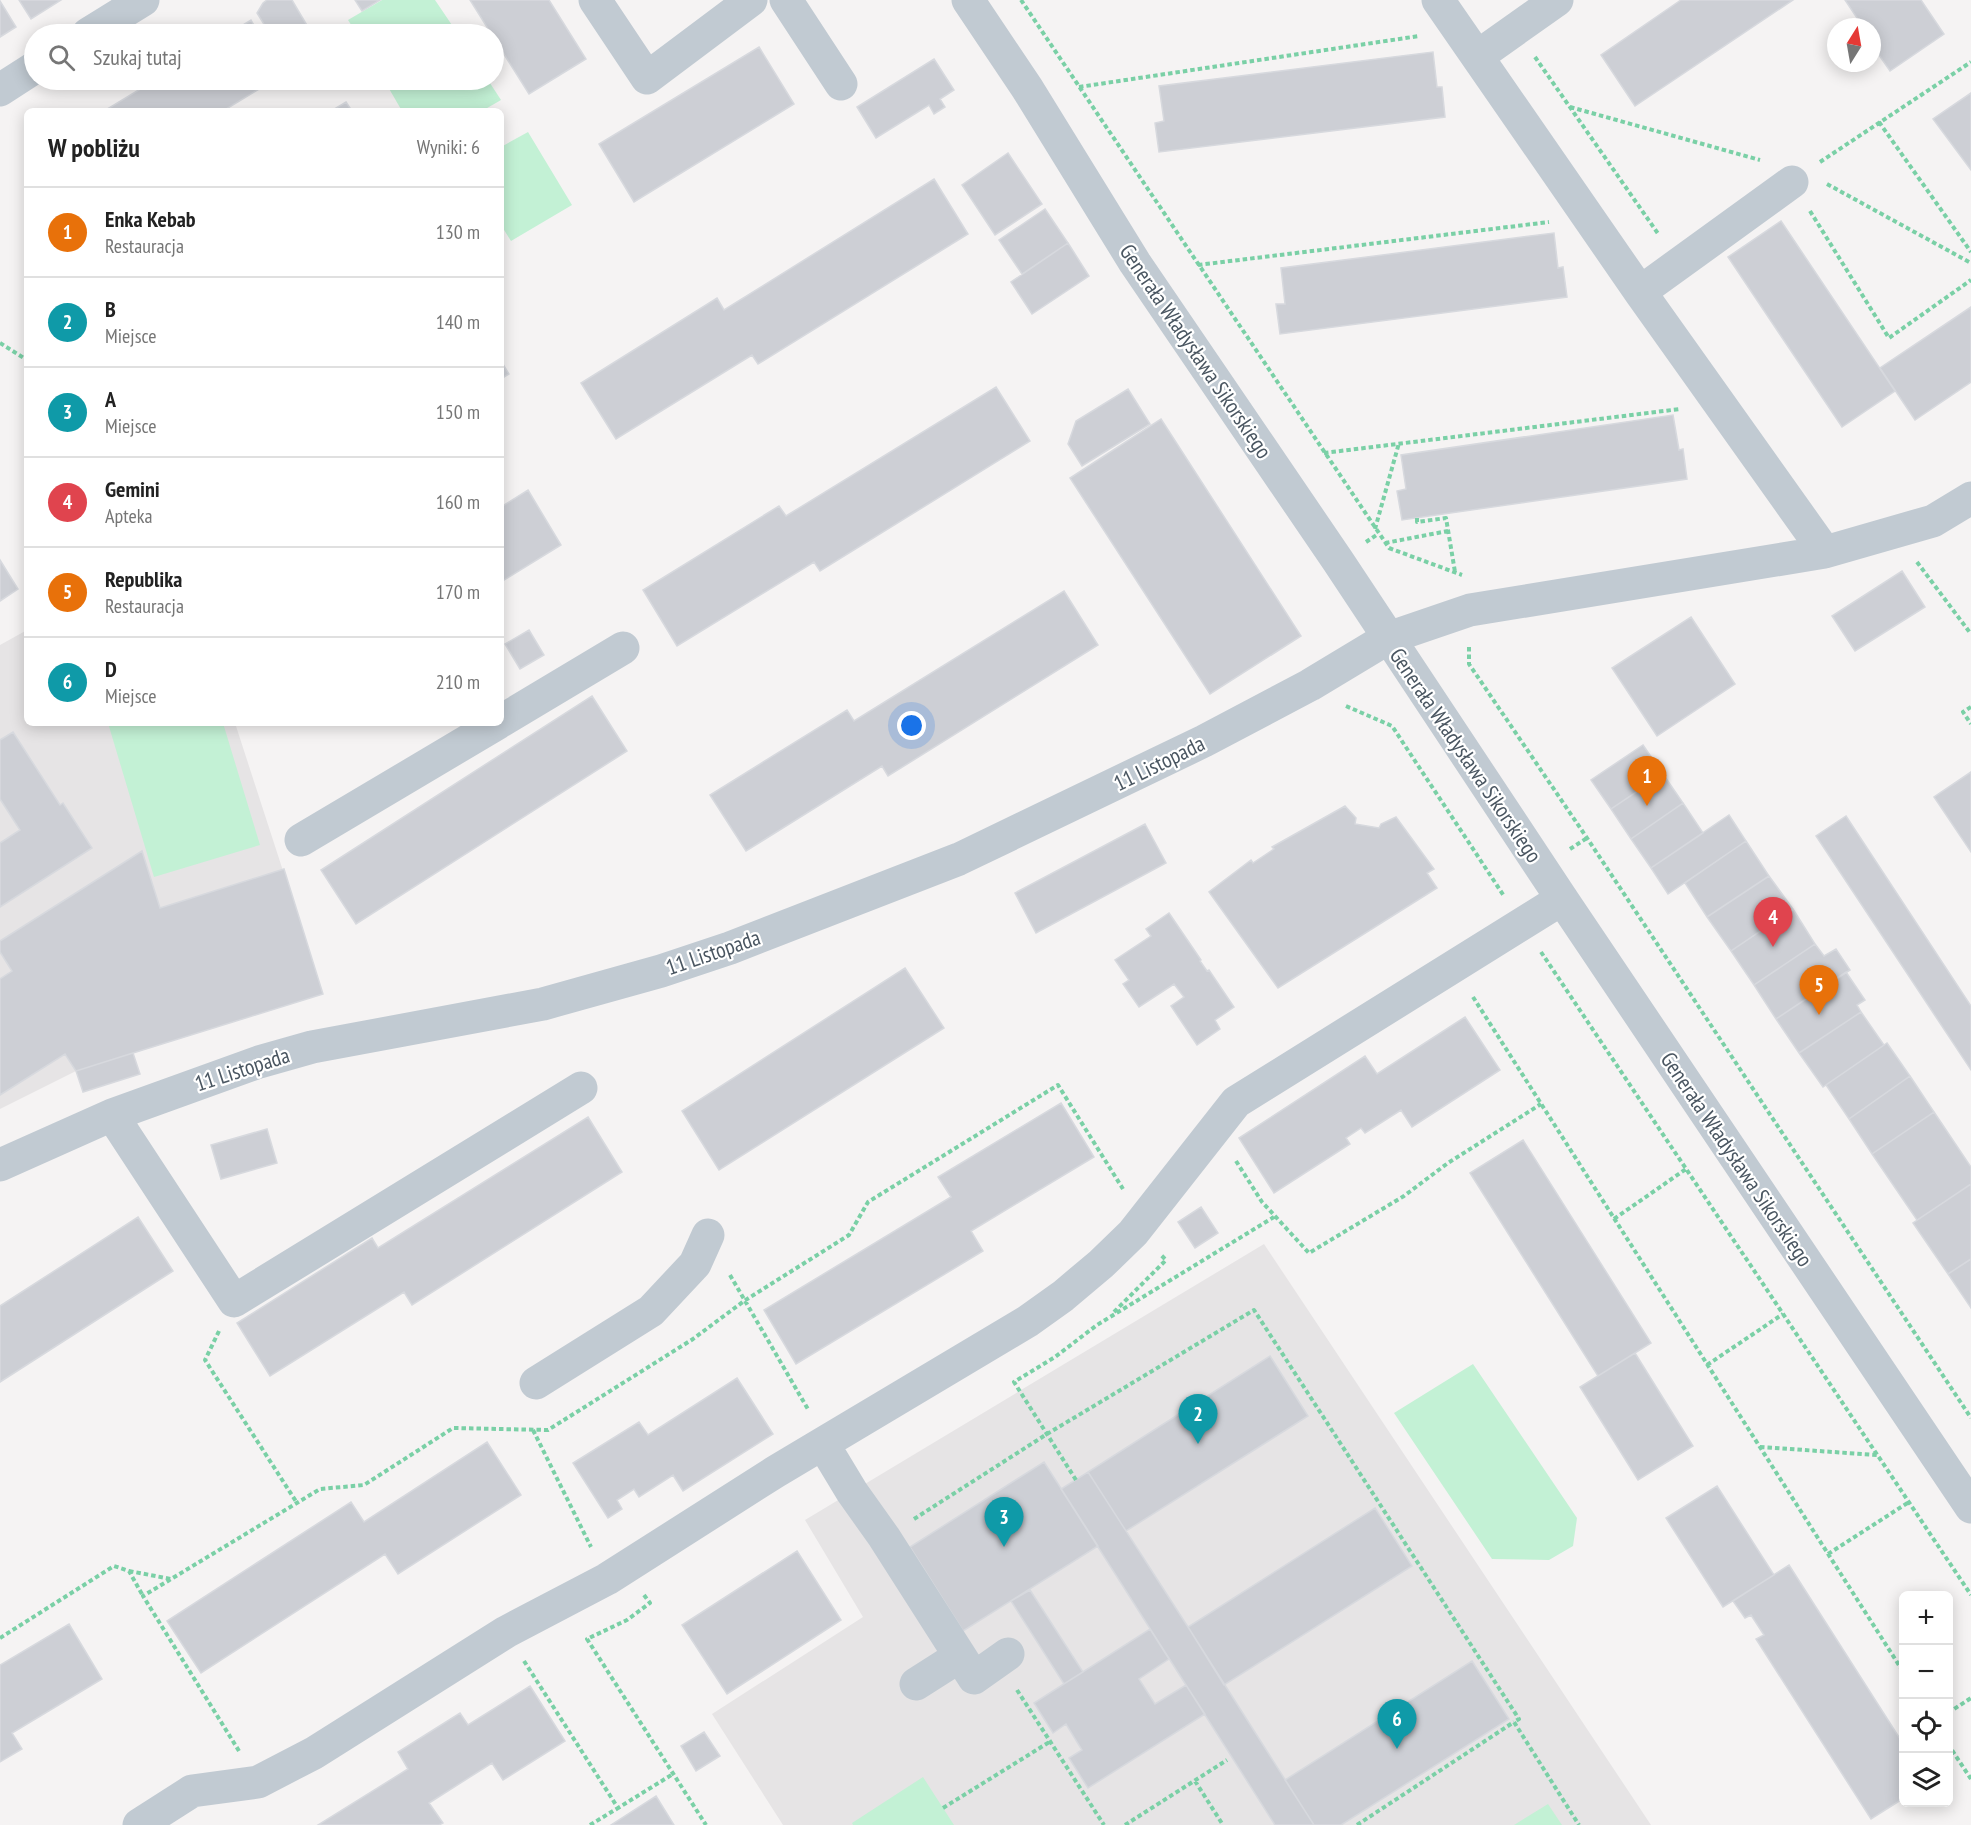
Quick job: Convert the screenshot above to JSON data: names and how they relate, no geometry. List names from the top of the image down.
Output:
{
  "streets": {
    "street": ["Generała Władysława Sikorskiego", "11 Listopada"]
  },
  "crossings": [
    ["Generała Władysława Sikorskiego", "11 Listopada"]
  ],
  "north": "top",
  "page": {
    "search": "Szukaj tutaj",
    "heading": ["W pobliżu", "Wyniki: 6"],
    "list": [
      {
        "mark": "1",
        "name": "Enka Kebab",
        "note": "Restauracja",
        "value": "130 m"
      },
      {
        "mark": "2",
        "name": "B",
        "note": "Miejsce",
        "value": "140 m"
      },
      {
        "mark": "3",
        "name": "A",
        "note": "Miejsce",
        "value": "150 m"
      },
      {
        "mark": "4",
        "name": "Gemini",
        "note": "Apteka",
        "value": "160 m"
      },
      {
        "mark": "5",
        "name": "Republika",
        "note": "Restauracja",
        "value": "170 m"
      },
      {
        "mark": "6",
        "name": "D",
        "note": "Miejsce",
        "value": "210 m"
      }
    ],
    "pins": [
      "1",
      "4",
      "5",
      "2",
      "3",
      "6"
    ],
    "map_buttons": ["+", "−"]
  }
}
